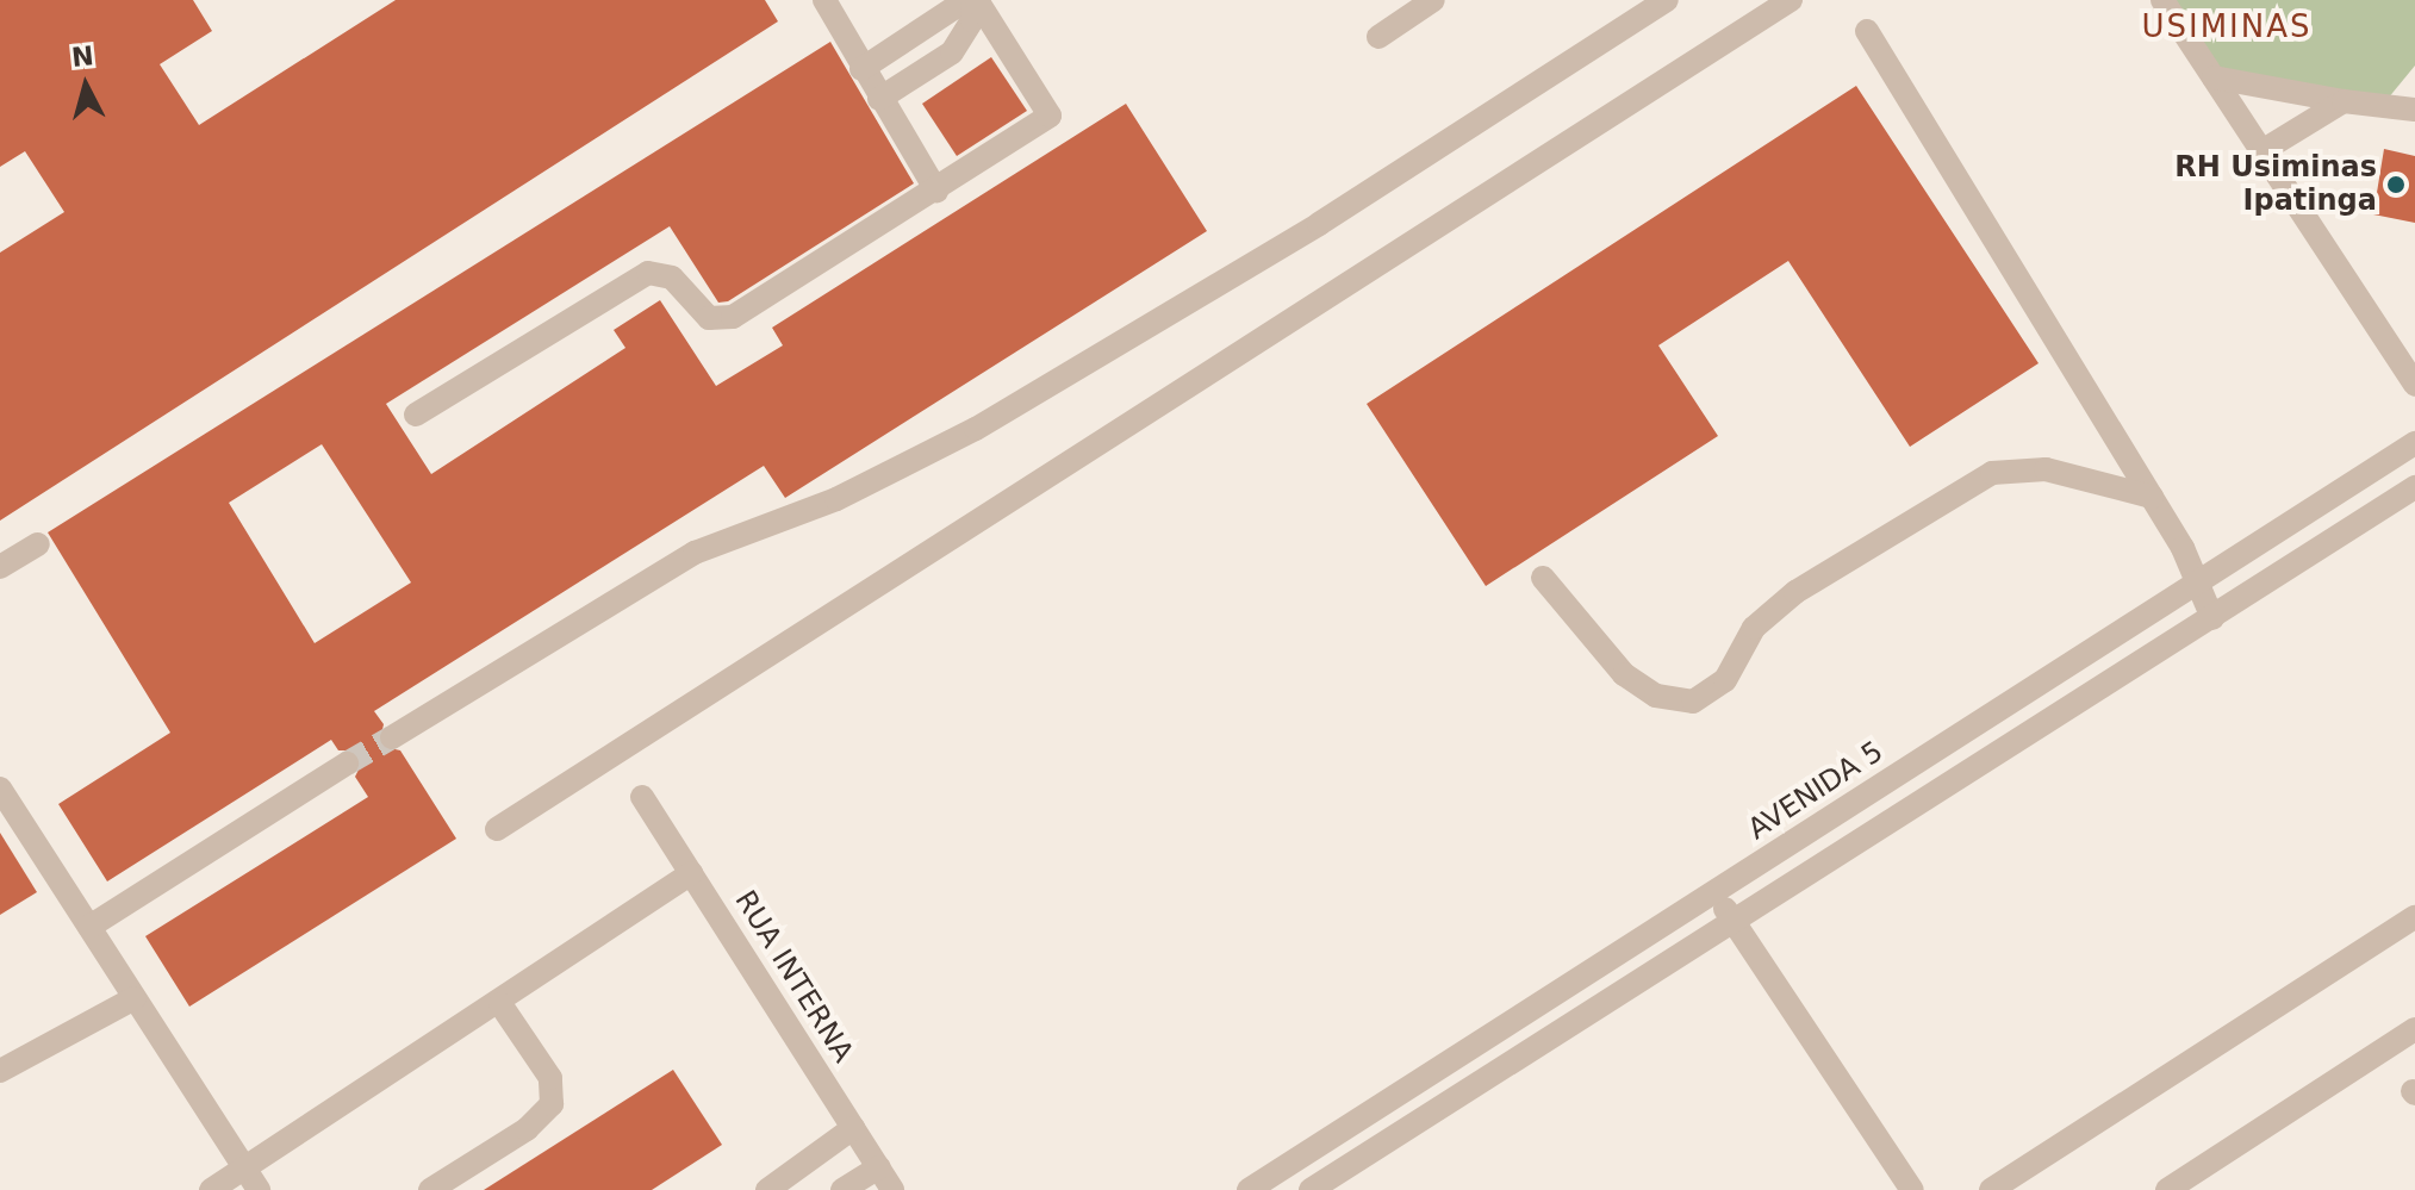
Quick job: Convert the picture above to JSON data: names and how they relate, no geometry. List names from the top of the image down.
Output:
{
  "streets": {
    "lane": ["AVENIDA 5", "RUA INTERNA"]
  },
  "districts": ["USIMINAS"],
  "places": ["RH Usiminas Ipatinga"],
  "north": "top"
}
